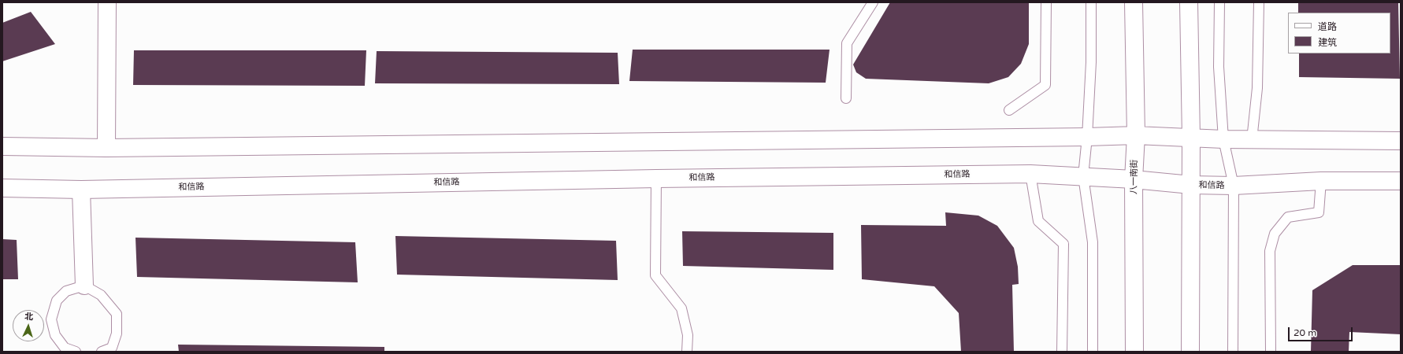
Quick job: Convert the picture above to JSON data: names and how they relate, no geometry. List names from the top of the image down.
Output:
{
  "streets": {
    "street": ["和信路", "八一南街"]
  },
  "crossings": [
    ["和信路", "八一南街"]
  ],
  "legend": ["道路", "建筑"],
  "scale_bar": "20 m",
  "north": "top"
}
